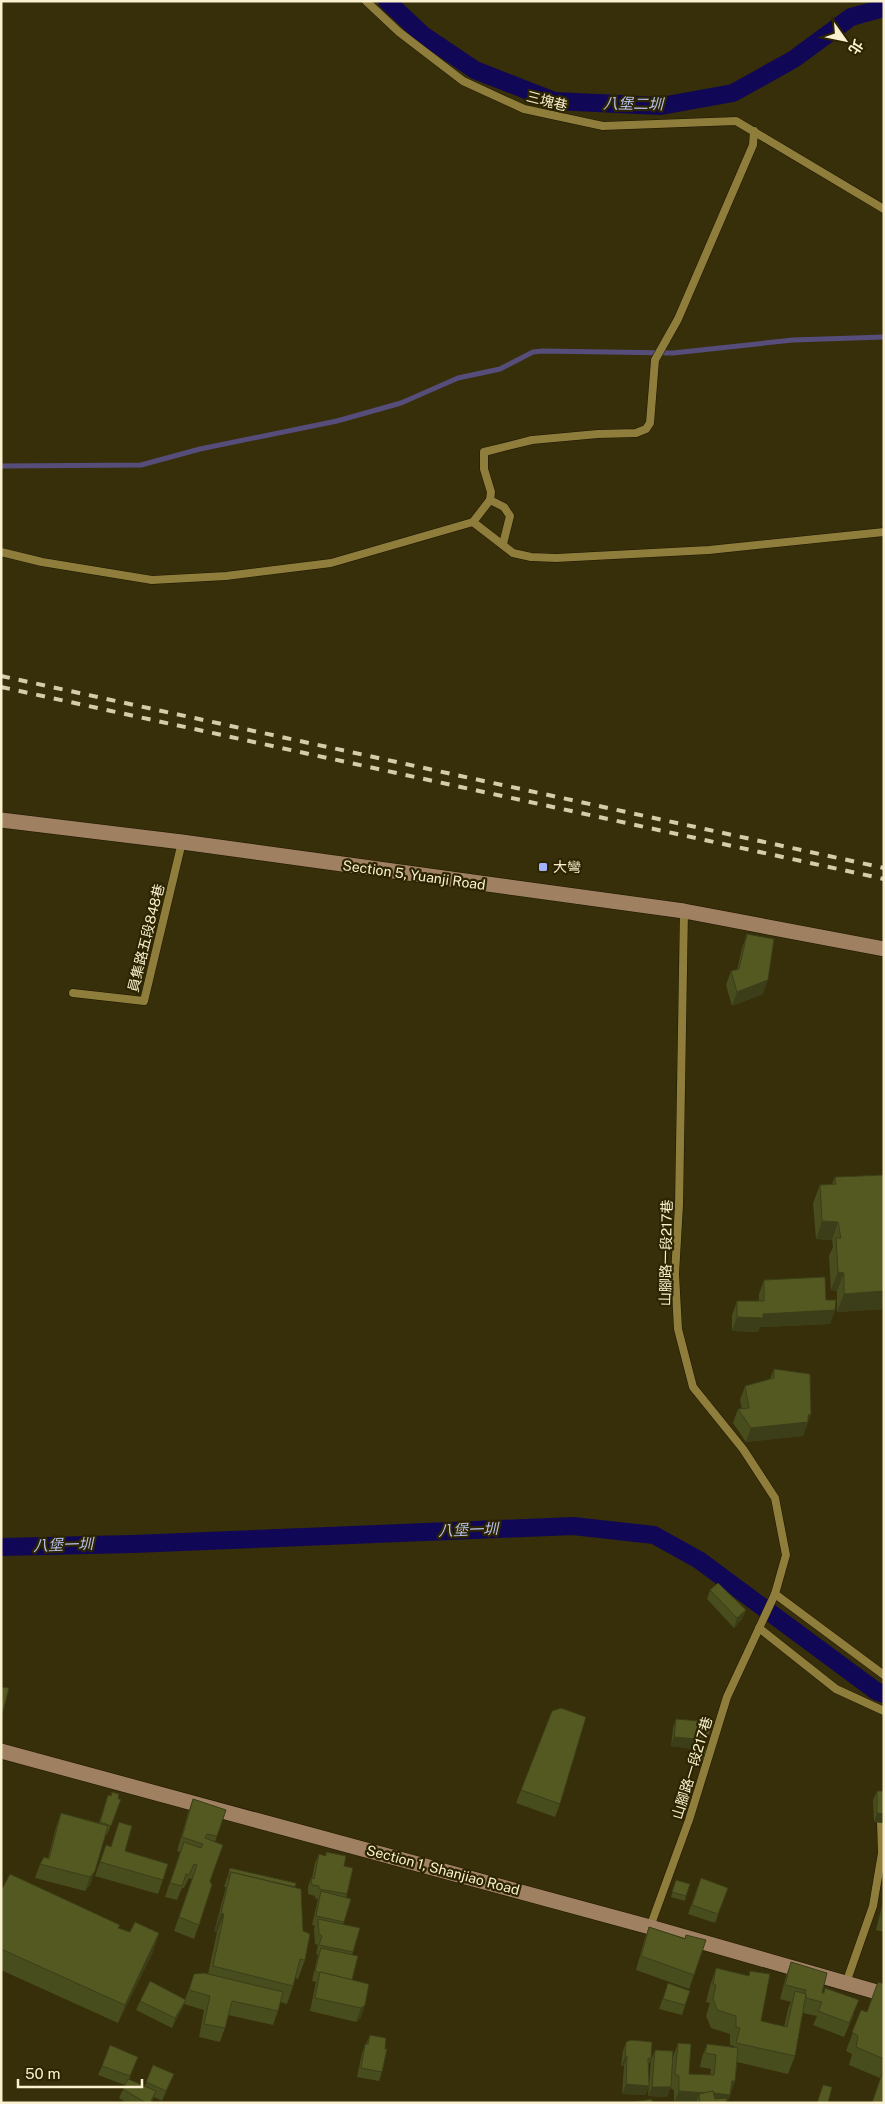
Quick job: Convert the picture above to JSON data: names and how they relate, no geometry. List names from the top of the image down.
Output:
{
  "streets": {
    "main road": ["Section 5, Yuanji Road", "Section 1, Shanjiao Road"],
    "lane": ["三塊巷", "員集路五段848巷", "山腳路一段217巷"]
  },
  "crossings": [
    ["Section 5, Yuanji Road", "員集路五段848巷"],
    ["Section 5, Yuanji Road", "山腳路一段217巷"],
    ["山腳路一段217巷", "Section 1, Shanjiao Road"]
  ],
  "water": ["八堡二圳", "八堡一圳"],
  "places": {
    "transit": ["大彎"]
  },
  "scale_bar": "50 m",
  "north": "bottom right"
}
